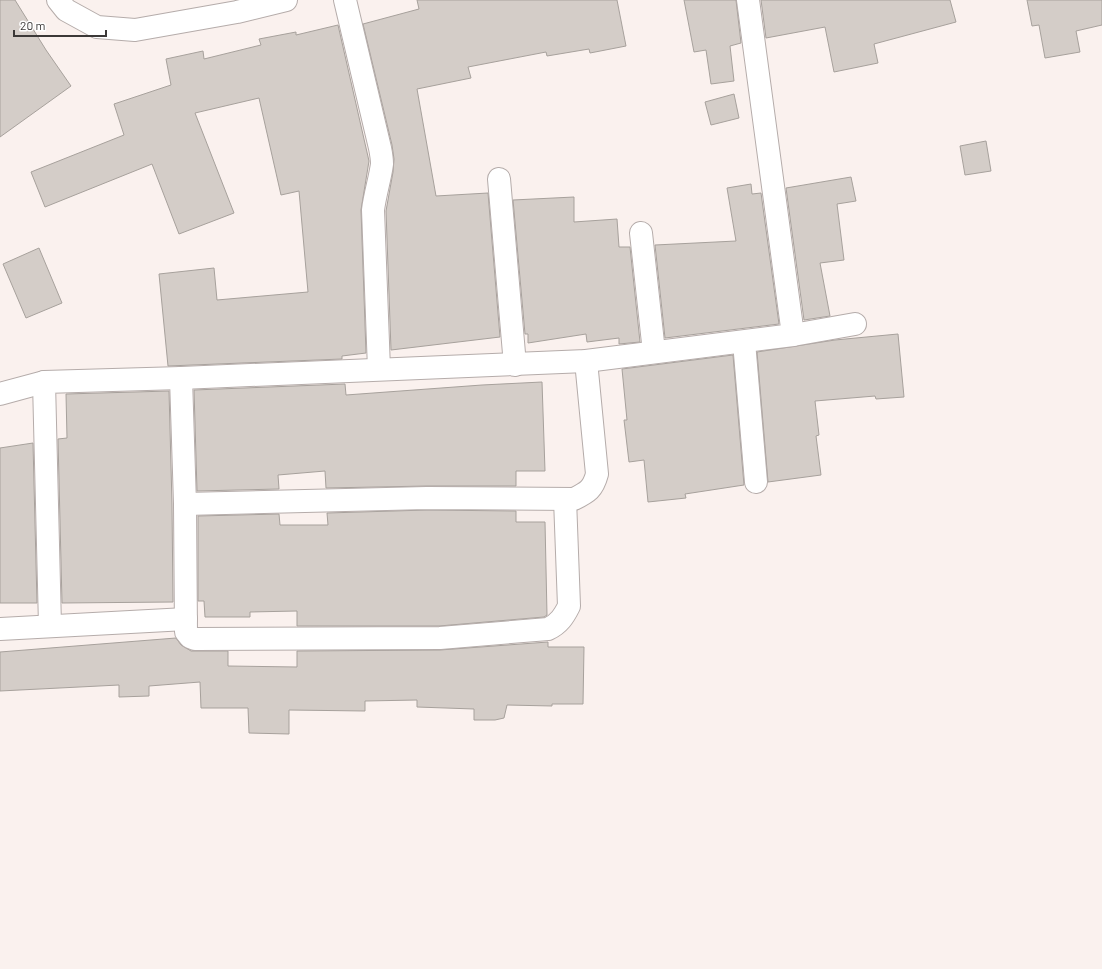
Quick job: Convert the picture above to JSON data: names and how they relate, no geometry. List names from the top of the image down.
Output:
{
  "scale_bar": "20 m"
}
